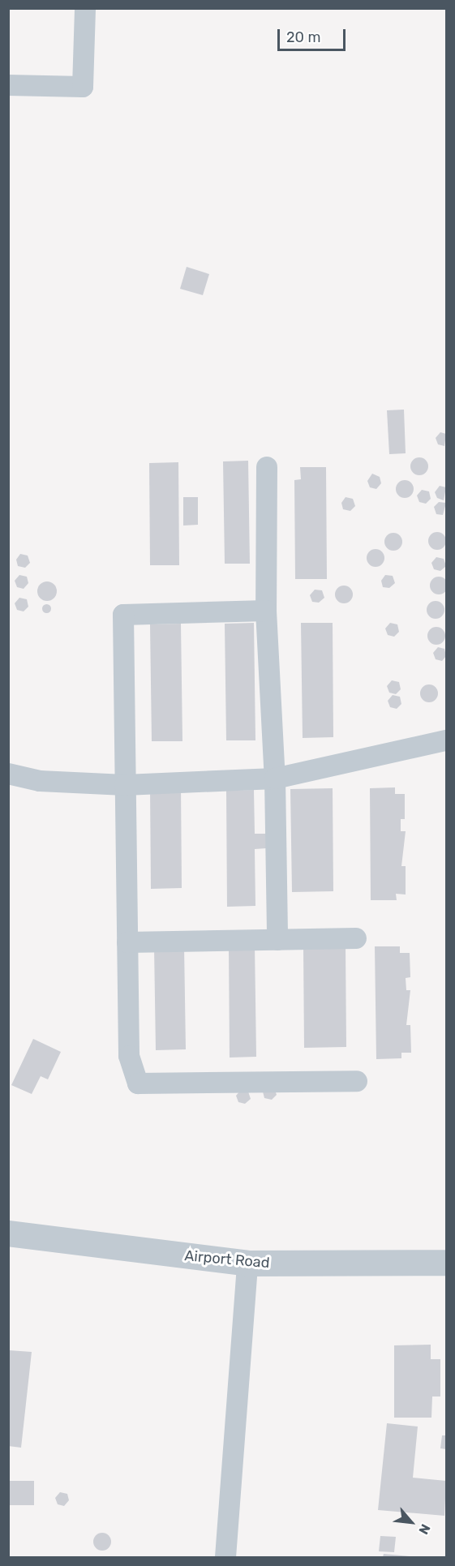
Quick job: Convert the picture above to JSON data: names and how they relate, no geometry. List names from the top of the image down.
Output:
{
  "streets": {
    "street": ["Airport Road"]
  },
  "scale_bar": "20 m",
  "north": "bottom right"
}
